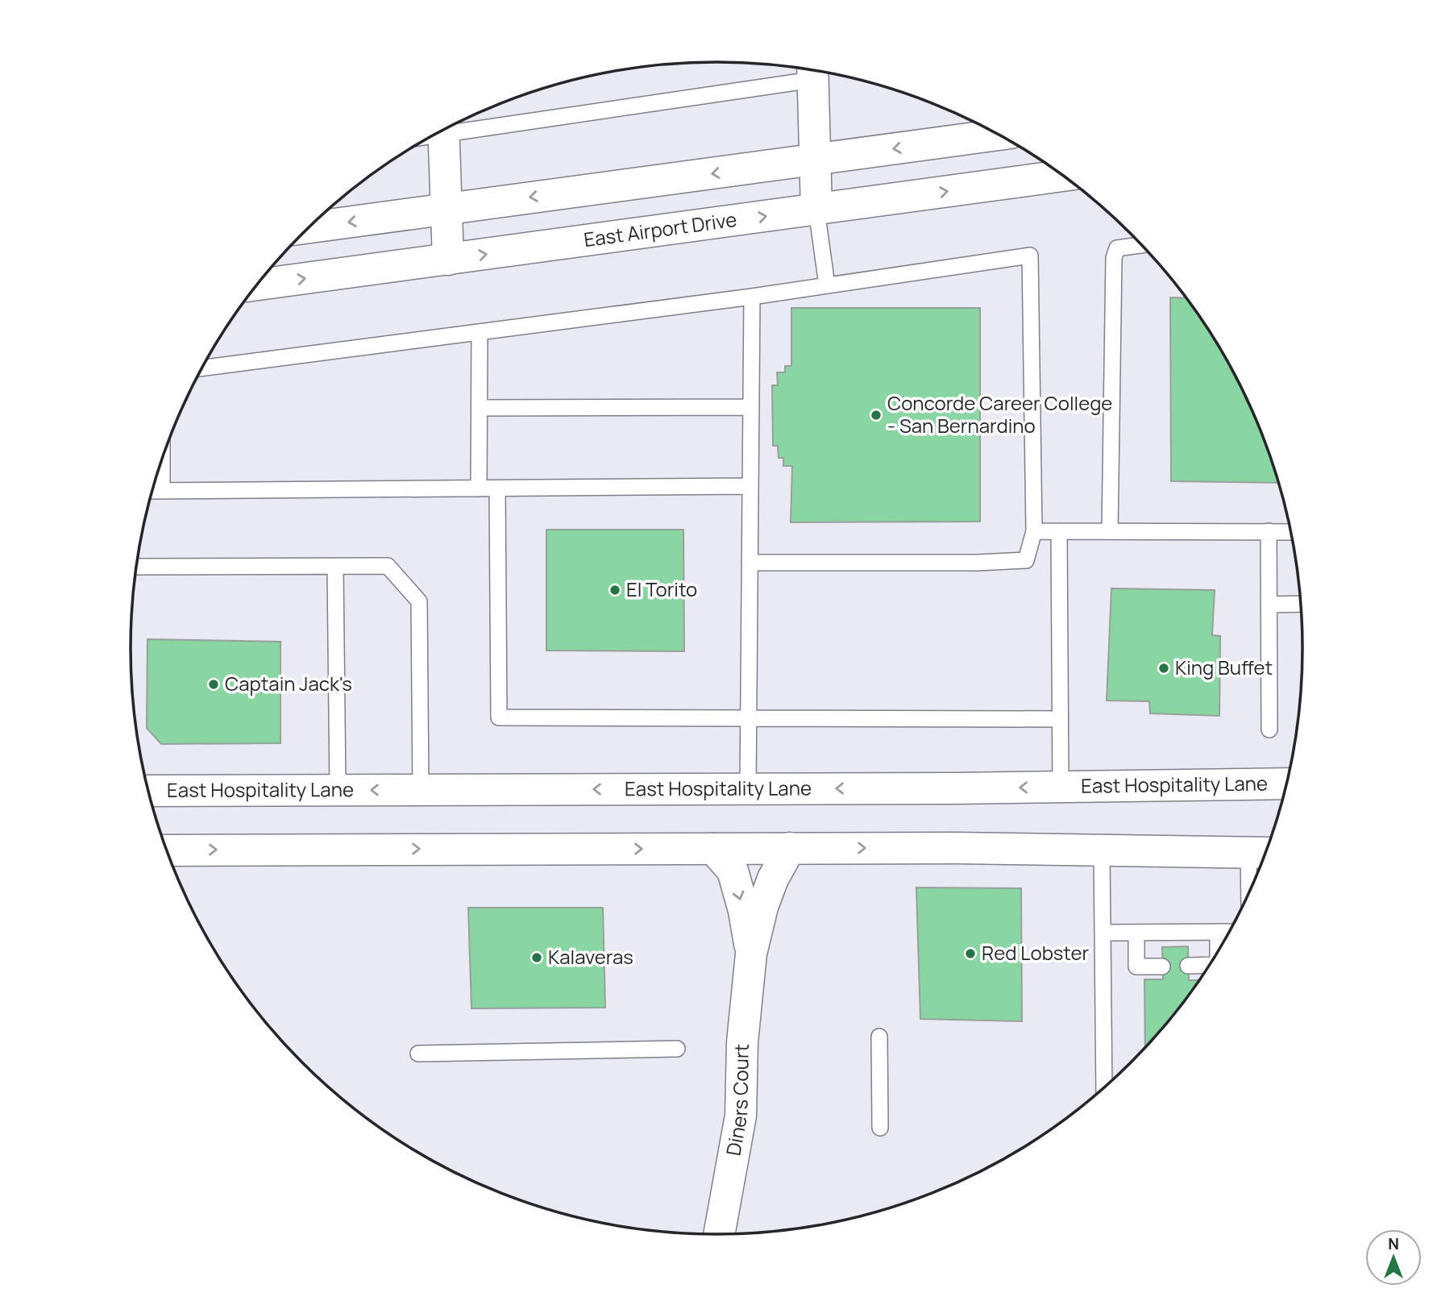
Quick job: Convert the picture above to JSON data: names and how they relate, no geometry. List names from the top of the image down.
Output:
{
  "streets": {
    "street": ["East Airport Drive", "East Hospitality Lane", "Diners Court"]
  },
  "places": [
    "Concorde Career College - San Bernardino",
    "El Torito",
    "King Buffet",
    "Captain Jack's",
    "Red Lobster",
    "Kalaveras"
  ],
  "north": "top"
}
